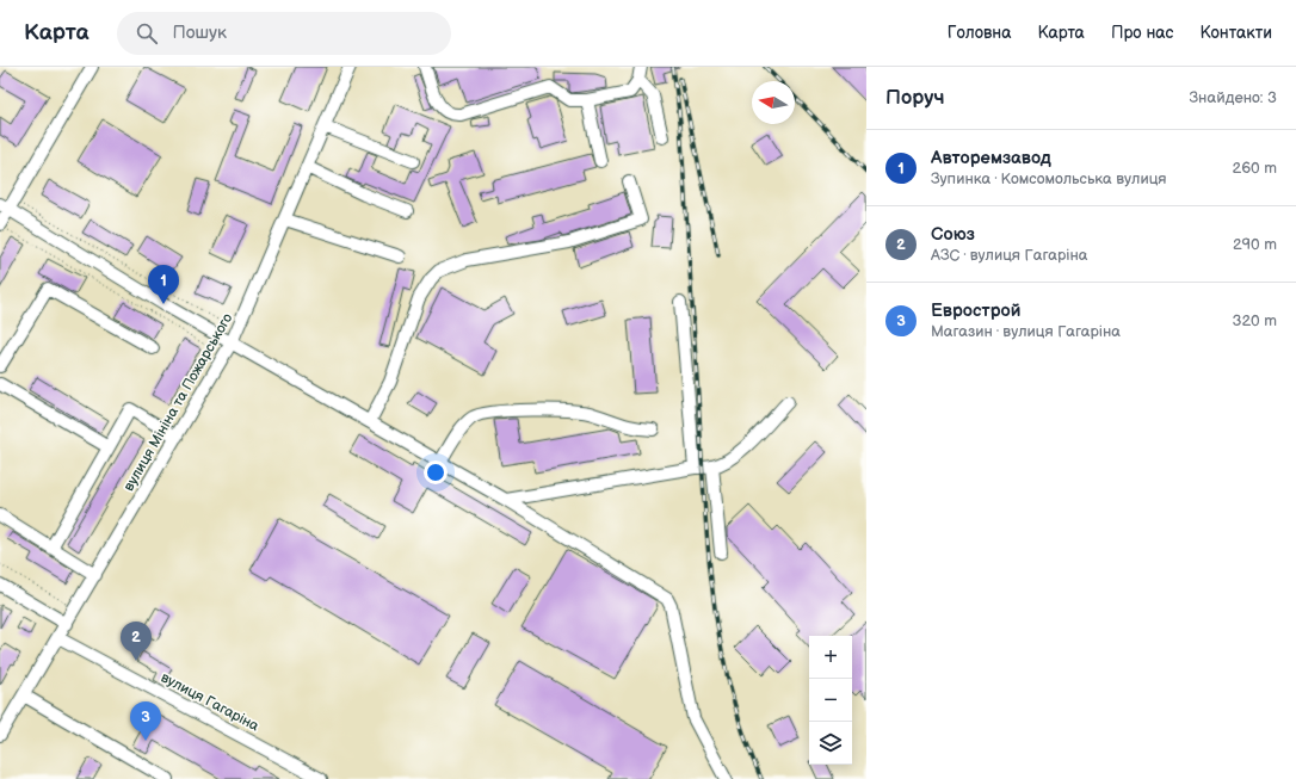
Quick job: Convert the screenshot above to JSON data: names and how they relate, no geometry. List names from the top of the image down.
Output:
{
  "streets": {
    "street": ["вулиця Мініна та Пожарського", "вулиця Гагаріна"]
  },
  "crossings": [
    ["вулиця Мініна та Пожарського", "вулиця Гагаріна"]
  ],
  "north": "left",
  "page": {
    "header": "Карта",
    "search": "Пошук",
    "nav": [
      "Головна",
      "Карта",
      "Про нас",
      "Контакти"
    ],
    "heading": ["Поруч", "Знайдено: 3"],
    "list": [
      {
        "mark": "1",
        "name": "Авторемзавод",
        "note": "Зупинка · Комсомольська вулиця",
        "value": "260 m"
      },
      {
        "mark": "2",
        "name": "Союз",
        "note": "АЗС · вулиця Гагаріна",
        "value": "290 m"
      },
      {
        "mark": "3",
        "name": "Еврострой",
        "note": "Магазин · вулиця Гагаріна",
        "value": "320 m"
      }
    ],
    "pins": ["1", "2", "3"],
    "map_buttons": ["+", "−"]
  }
}
